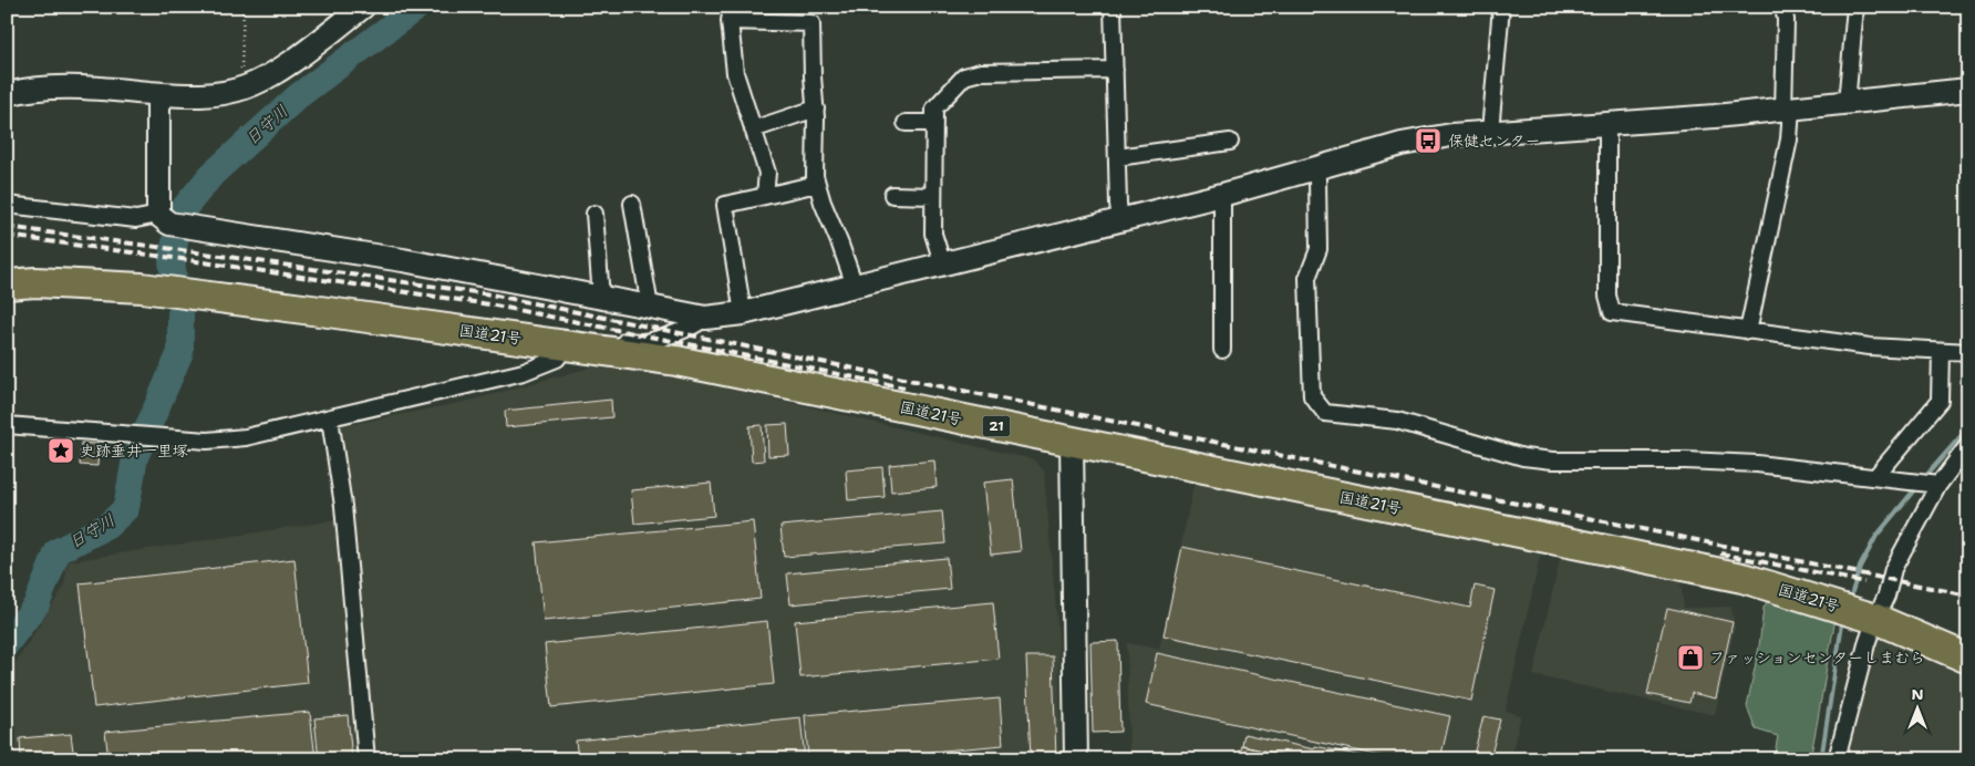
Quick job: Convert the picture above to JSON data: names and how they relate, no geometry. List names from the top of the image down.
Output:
{
  "streets": {
    "highway": ["国道21号", "21"]
  },
  "water": ["日守川"],
  "places": {
    "bus stop": ["保健センター"],
    "place": ["史跡垂井一里塚"],
    "shop": ["ファッションセンターしまむら"]
  },
  "north": "top"
}
